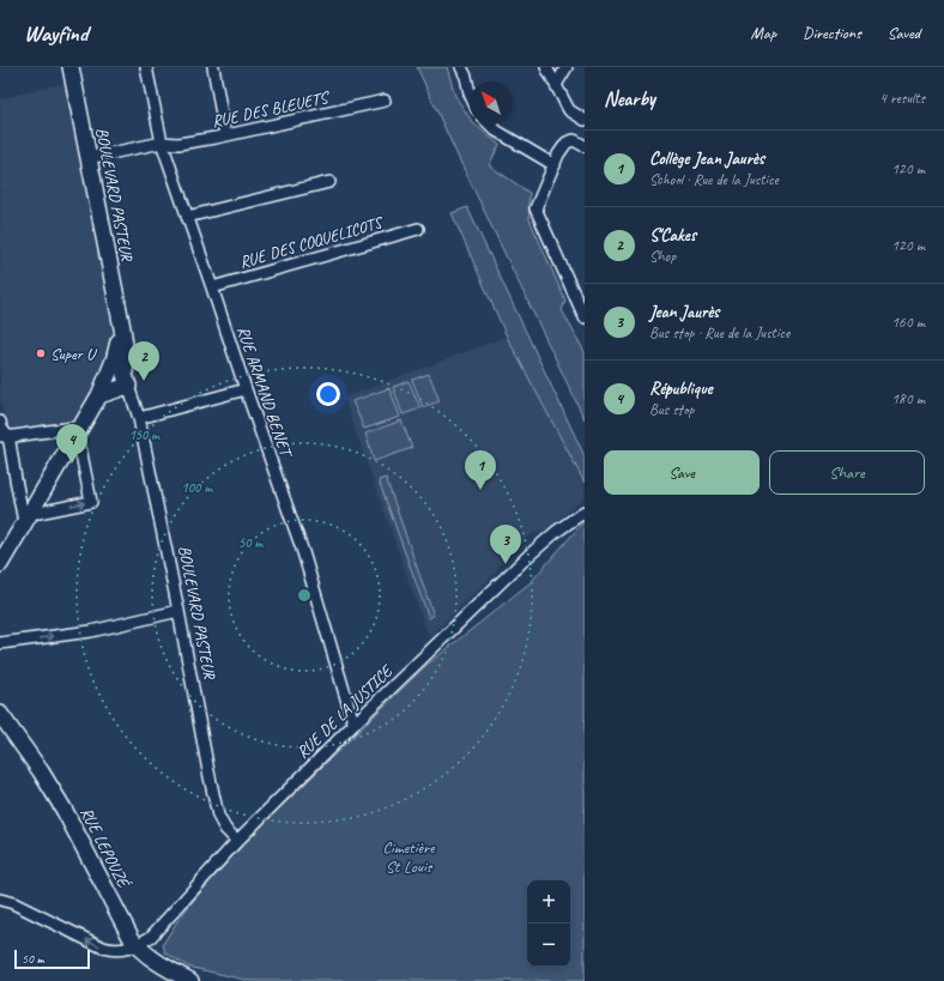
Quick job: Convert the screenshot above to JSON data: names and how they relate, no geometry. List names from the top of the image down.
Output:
{
  "streets": {
    "street": [
      "RUE DES BLEUETS",
      "BOULEVARD PASTEUR",
      "RUE DES COQUELICOTS",
      "RUE ARMAND BENET",
      "RUE DE LA JUSTICE",
      "RUE LEPOUZÉ"
    ]
  },
  "crossings": [
    ["RUE DES BLEUETS", "BOULEVARD PASTEUR"],
    ["RUE DES BLEUETS", "RUE ARMAND BENET"],
    ["BOULEVARD PASTEUR", "RUE DE LA JUSTICE"],
    ["RUE DES COQUELICOTS", "RUE ARMAND BENET"],
    ["RUE ARMAND BENET", "RUE DE LA JUSTICE"],
    ["RUE DE LA JUSTICE", "RUE LEPOUZÉ"]
  ],
  "parks": ["Cimetière St Louis"],
  "places": ["Super U"],
  "scale_bar": "50 m",
  "north": "top left",
  "page": {
    "header": "Wayfind",
    "nav": ["Map", "Directions", "Saved"],
    "heading": ["Nearby", "4 results"],
    "list": [
      {
        "mark": "1",
        "name": "Collège Jean Jaurès",
        "note": "School · Rue de la Justice",
        "value": "120 m"
      },
      {
        "mark": "2",
        "name": "S'Cakes",
        "note": "Shop",
        "value": "120 m"
      },
      {
        "mark": "3",
        "name": "Jean Jaurès",
        "note": "Bus stop · Rue de la Justice",
        "value": "160 m"
      },
      {
        "mark": "4",
        "name": "République",
        "note": "Bus stop",
        "value": "180 m"
      }
    ],
    "pins": [
      "2",
      "4",
      "1",
      "3"
    ],
    "buttons": ["Save", "Share"],
    "map_buttons": ["+", "−"],
    "scale": "50 m"
  },
  "rings": ["150 m", "100 m", "50 m"]
}
